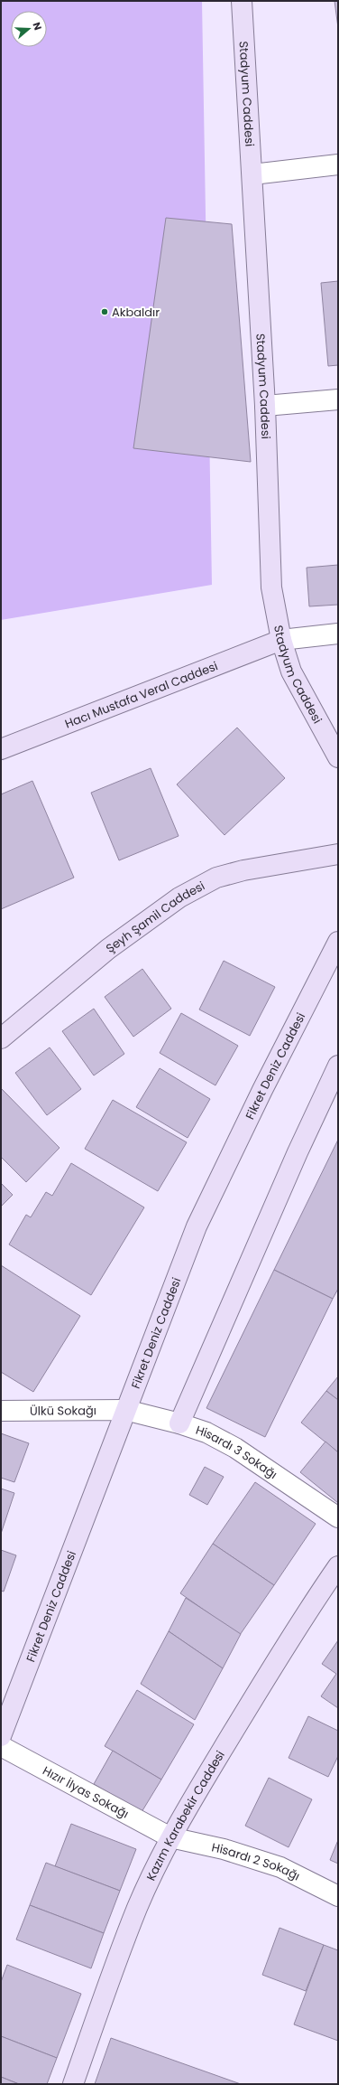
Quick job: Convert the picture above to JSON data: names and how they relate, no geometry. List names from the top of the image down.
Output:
{
  "streets": {
    "street": [
      "Stadyum Caddesi",
      "Hacı Mustafa Veral Caddesi",
      "Şeyh Şamil Caddesi",
      "Fikret Deniz Caddesi",
      "Ülkü Sokağı",
      "Hisardı 3 Sokağı",
      "Hızır İlyas Sokağı",
      "Kazım Karabekir Caddesi",
      "Hisardı 2 Sokağı"
    ]
  },
  "crossings": [
    ["Stadyum Caddesi", "Hacı Mustafa Veral Caddesi"],
    ["Fikret Deniz Caddesi", "Ülkü Sokağı"],
    ["Fikret Deniz Caddesi", "Hisardı 3 Sokağı"],
    ["Ülkü Sokağı", "Hisardı 3 Sokağı"],
    ["Hızır İlyas Sokağı", "Kazım Karabekir Caddesi"],
    ["Hızır İlyas Sokağı", "Hisardı 2 Sokağı"],
    ["Kazım Karabekir Caddesi", "Hisardı 2 Sokağı"]
  ],
  "places": ["Akbaldır"],
  "north": "right"
}
